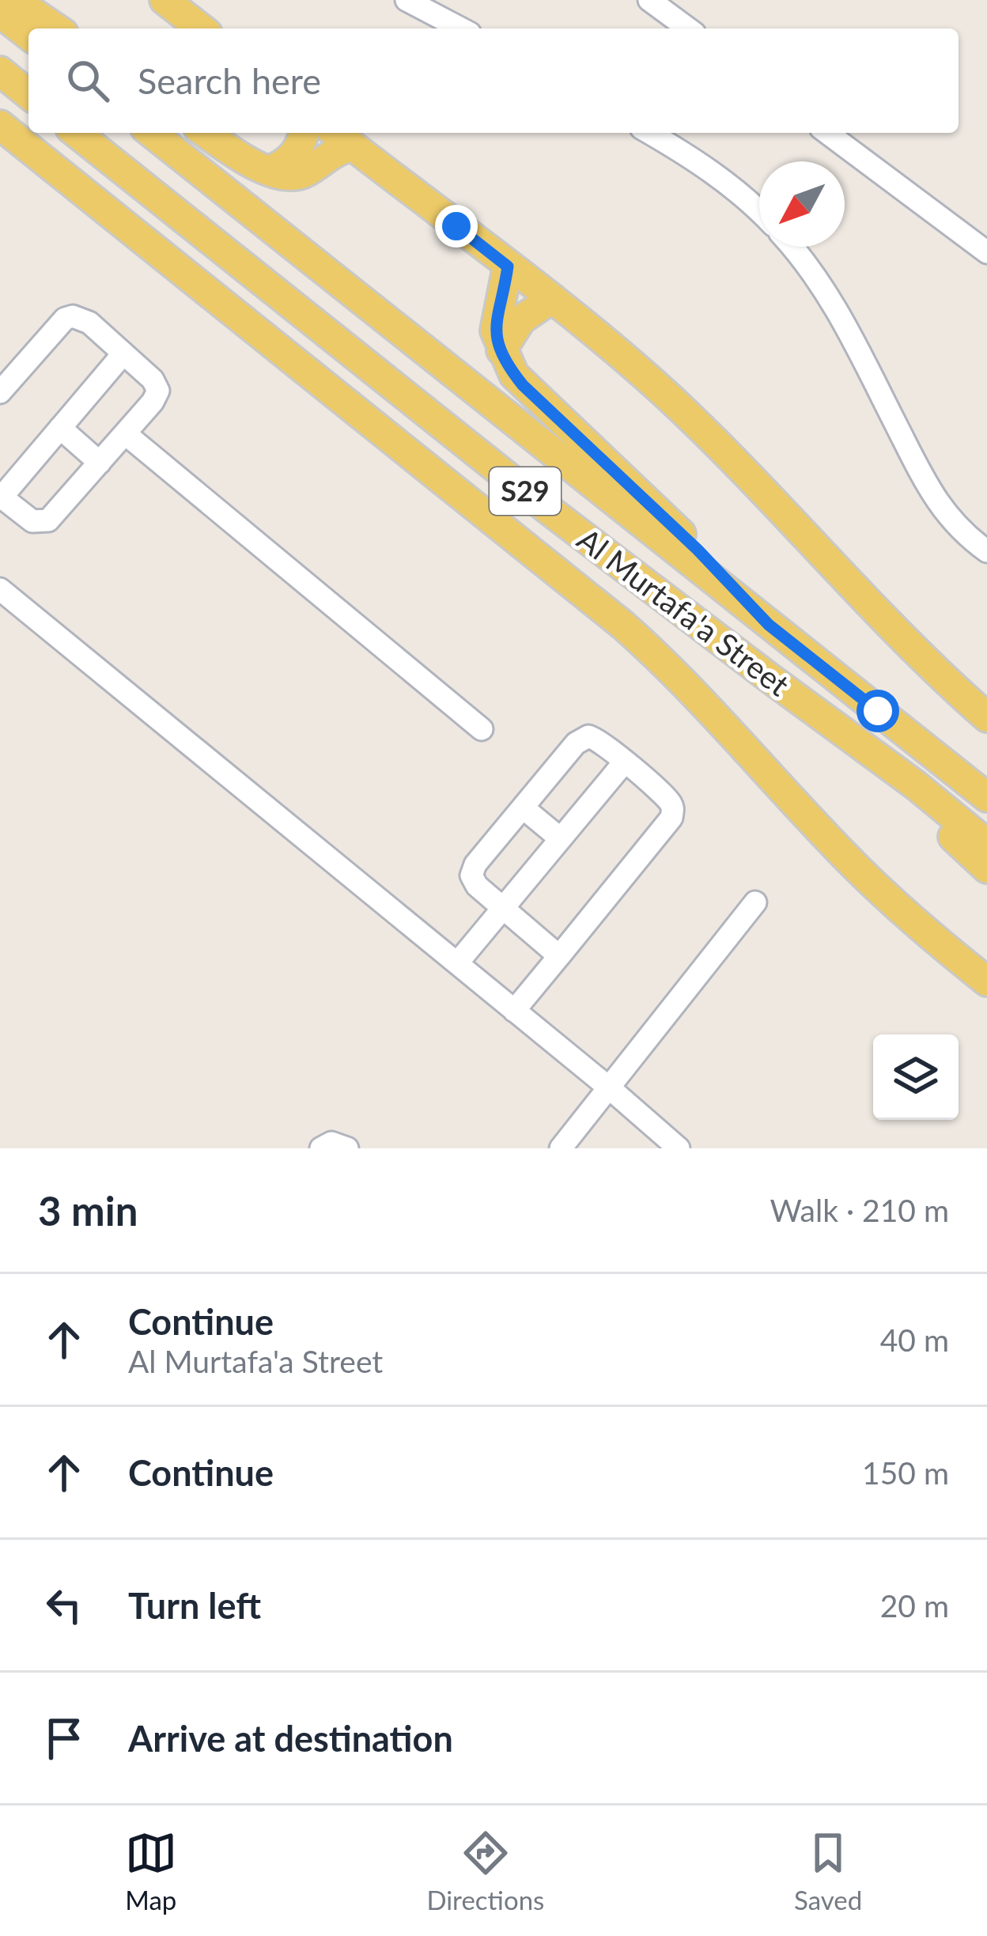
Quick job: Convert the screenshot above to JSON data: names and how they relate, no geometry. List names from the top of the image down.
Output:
{
  "streets": {
    "main road": ["S29", "Al Murtafa'a Street"]
  },
  "north": "bottom left",
  "page": {
    "search": "Search here",
    "heading": ["3 min", "Walk · 210 m"],
    "list": [
      ["Continue", "Al Murtafa'a Street", "40 m"],
      ["Continue", "150 m"],
      ["Turn left", "20 m"],
      "Arrive at destination"
    ],
    "nav": ["Map", "Directions", "Saved"]
  }
}
